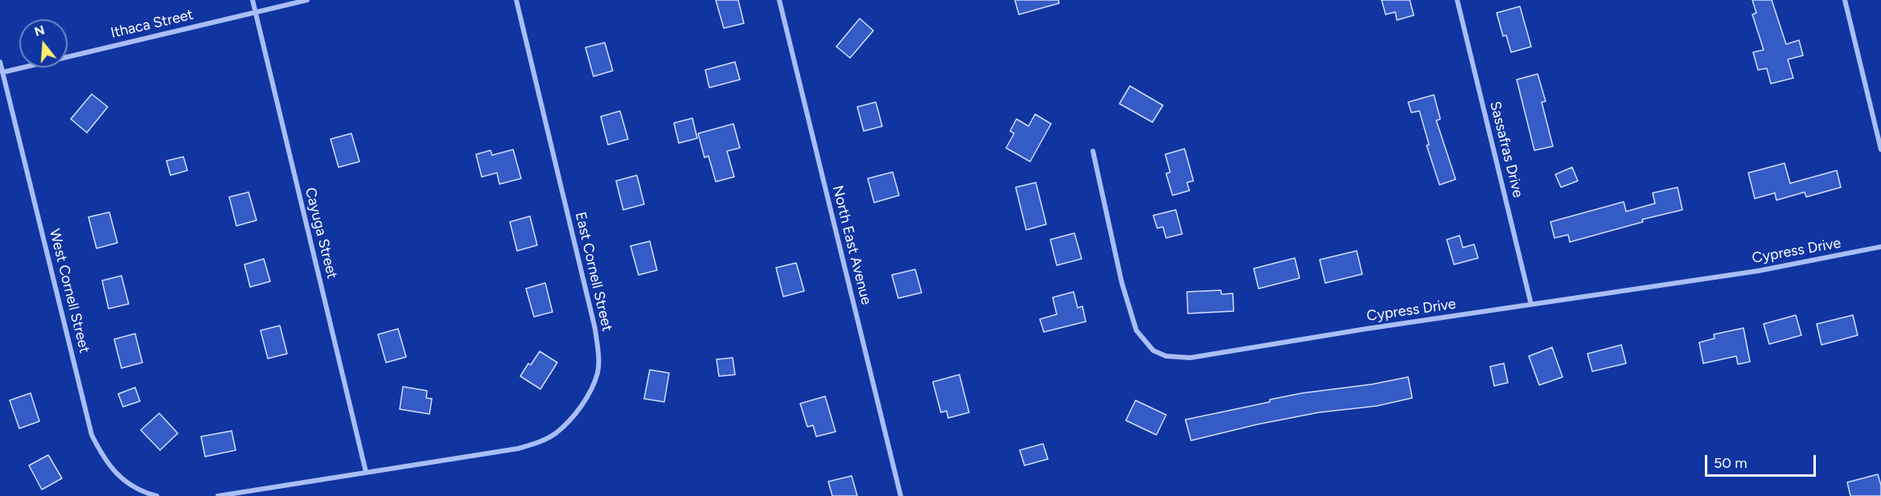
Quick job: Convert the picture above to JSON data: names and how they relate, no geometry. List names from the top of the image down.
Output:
{
  "streets": {
    "street": [
      "Ithaca Street",
      "Sassafras Drive",
      "Cayuga Street",
      "North East Avenue",
      "Cypress Drive",
      "East Cornell Street",
      "West Cornell Street"
    ]
  },
  "crossings": [
    ["Ithaca Street", "Cayuga Street"],
    ["Ithaca Street", "West Cornell Street"],
    ["Sassafras Drive", "Cypress Drive"],
    ["Cayuga Street", "East Cornell Street"]
  ],
  "scale_bar": "50 m",
  "north": "top"
}
